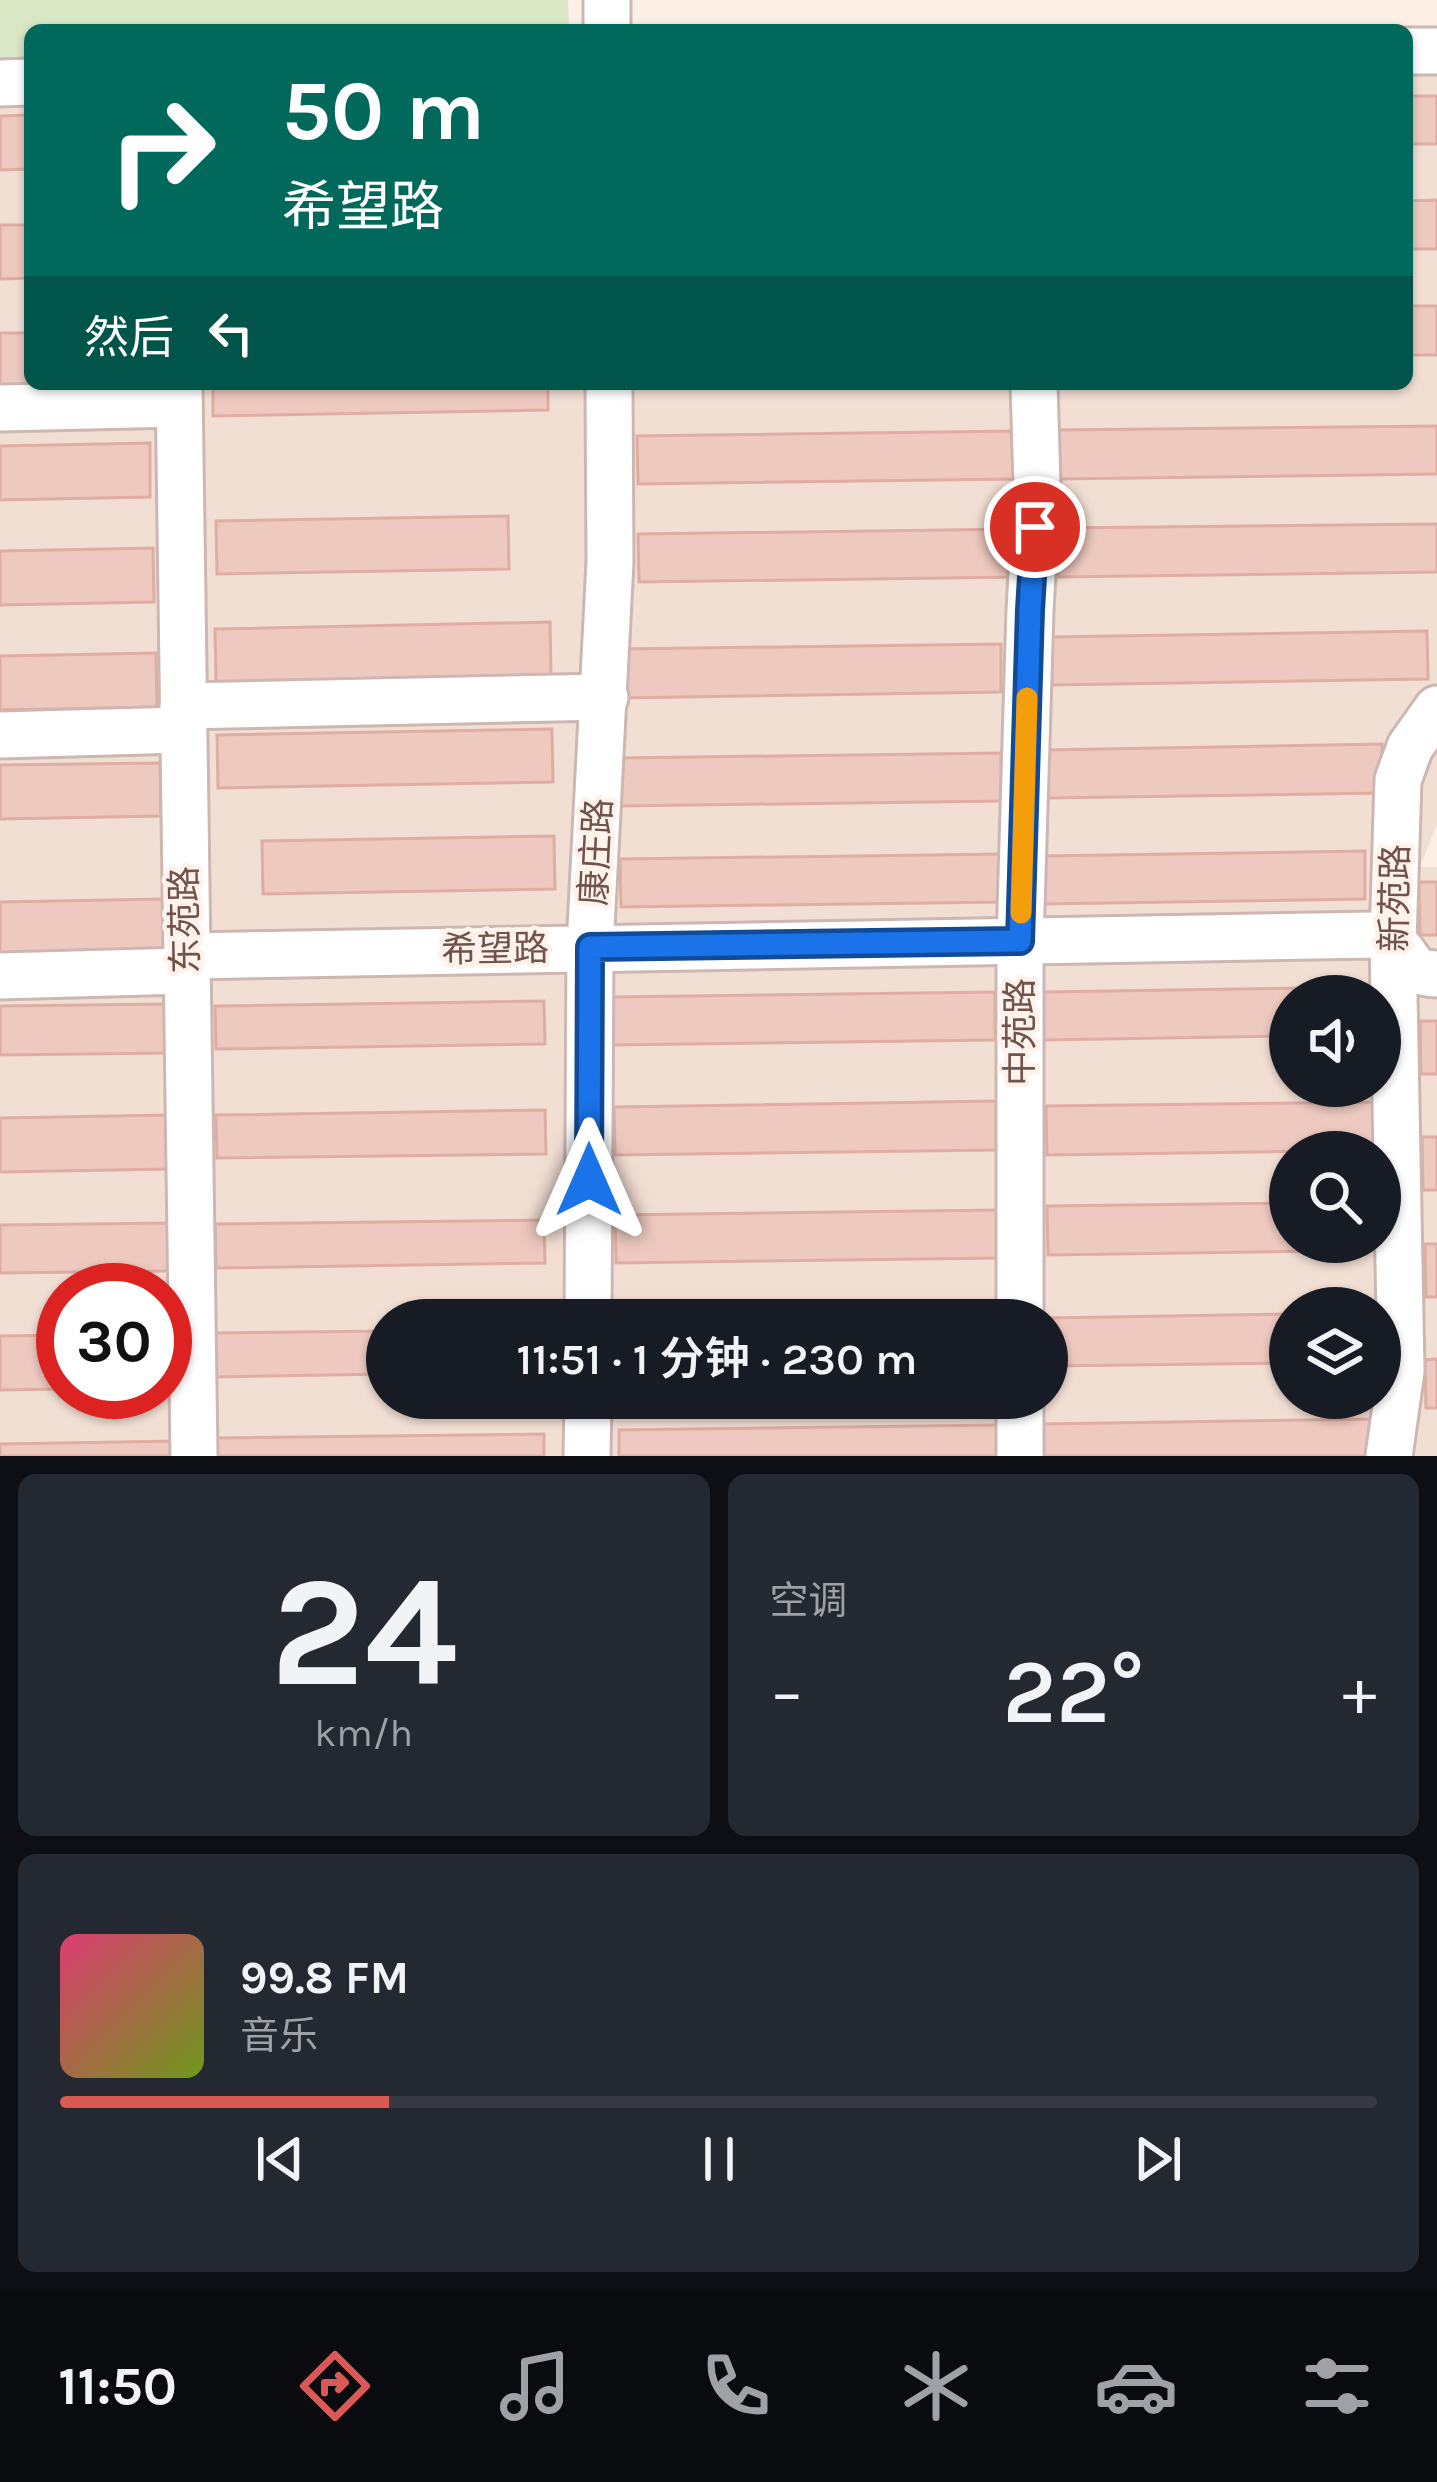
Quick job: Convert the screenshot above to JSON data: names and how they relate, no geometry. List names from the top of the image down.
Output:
{
  "streets": {
    "street": [
      "康庄路",
      "新苑路",
      "东苑路",
      "希望路",
      "中苑路"
    ]
  },
  "crossings": [
    ["康庄路", "希望路"],
    ["新苑路", "希望路"],
    ["东苑路", "希望路"],
    ["希望路", "中苑路"]
  ],
  "page": {
    "turn": ["50 m", "希望路"],
    "then": "然后",
    "limit": "30",
    "trip": "11:51 · 1 分钟 · 230 m",
    "tile": [
      ["24", "km/h"],
      "空调"
    ],
    "heat": ["−", "22°", "+"],
    "song": ["99.8 FM", "音乐"],
    "tabs": "11:50"
  }
}
